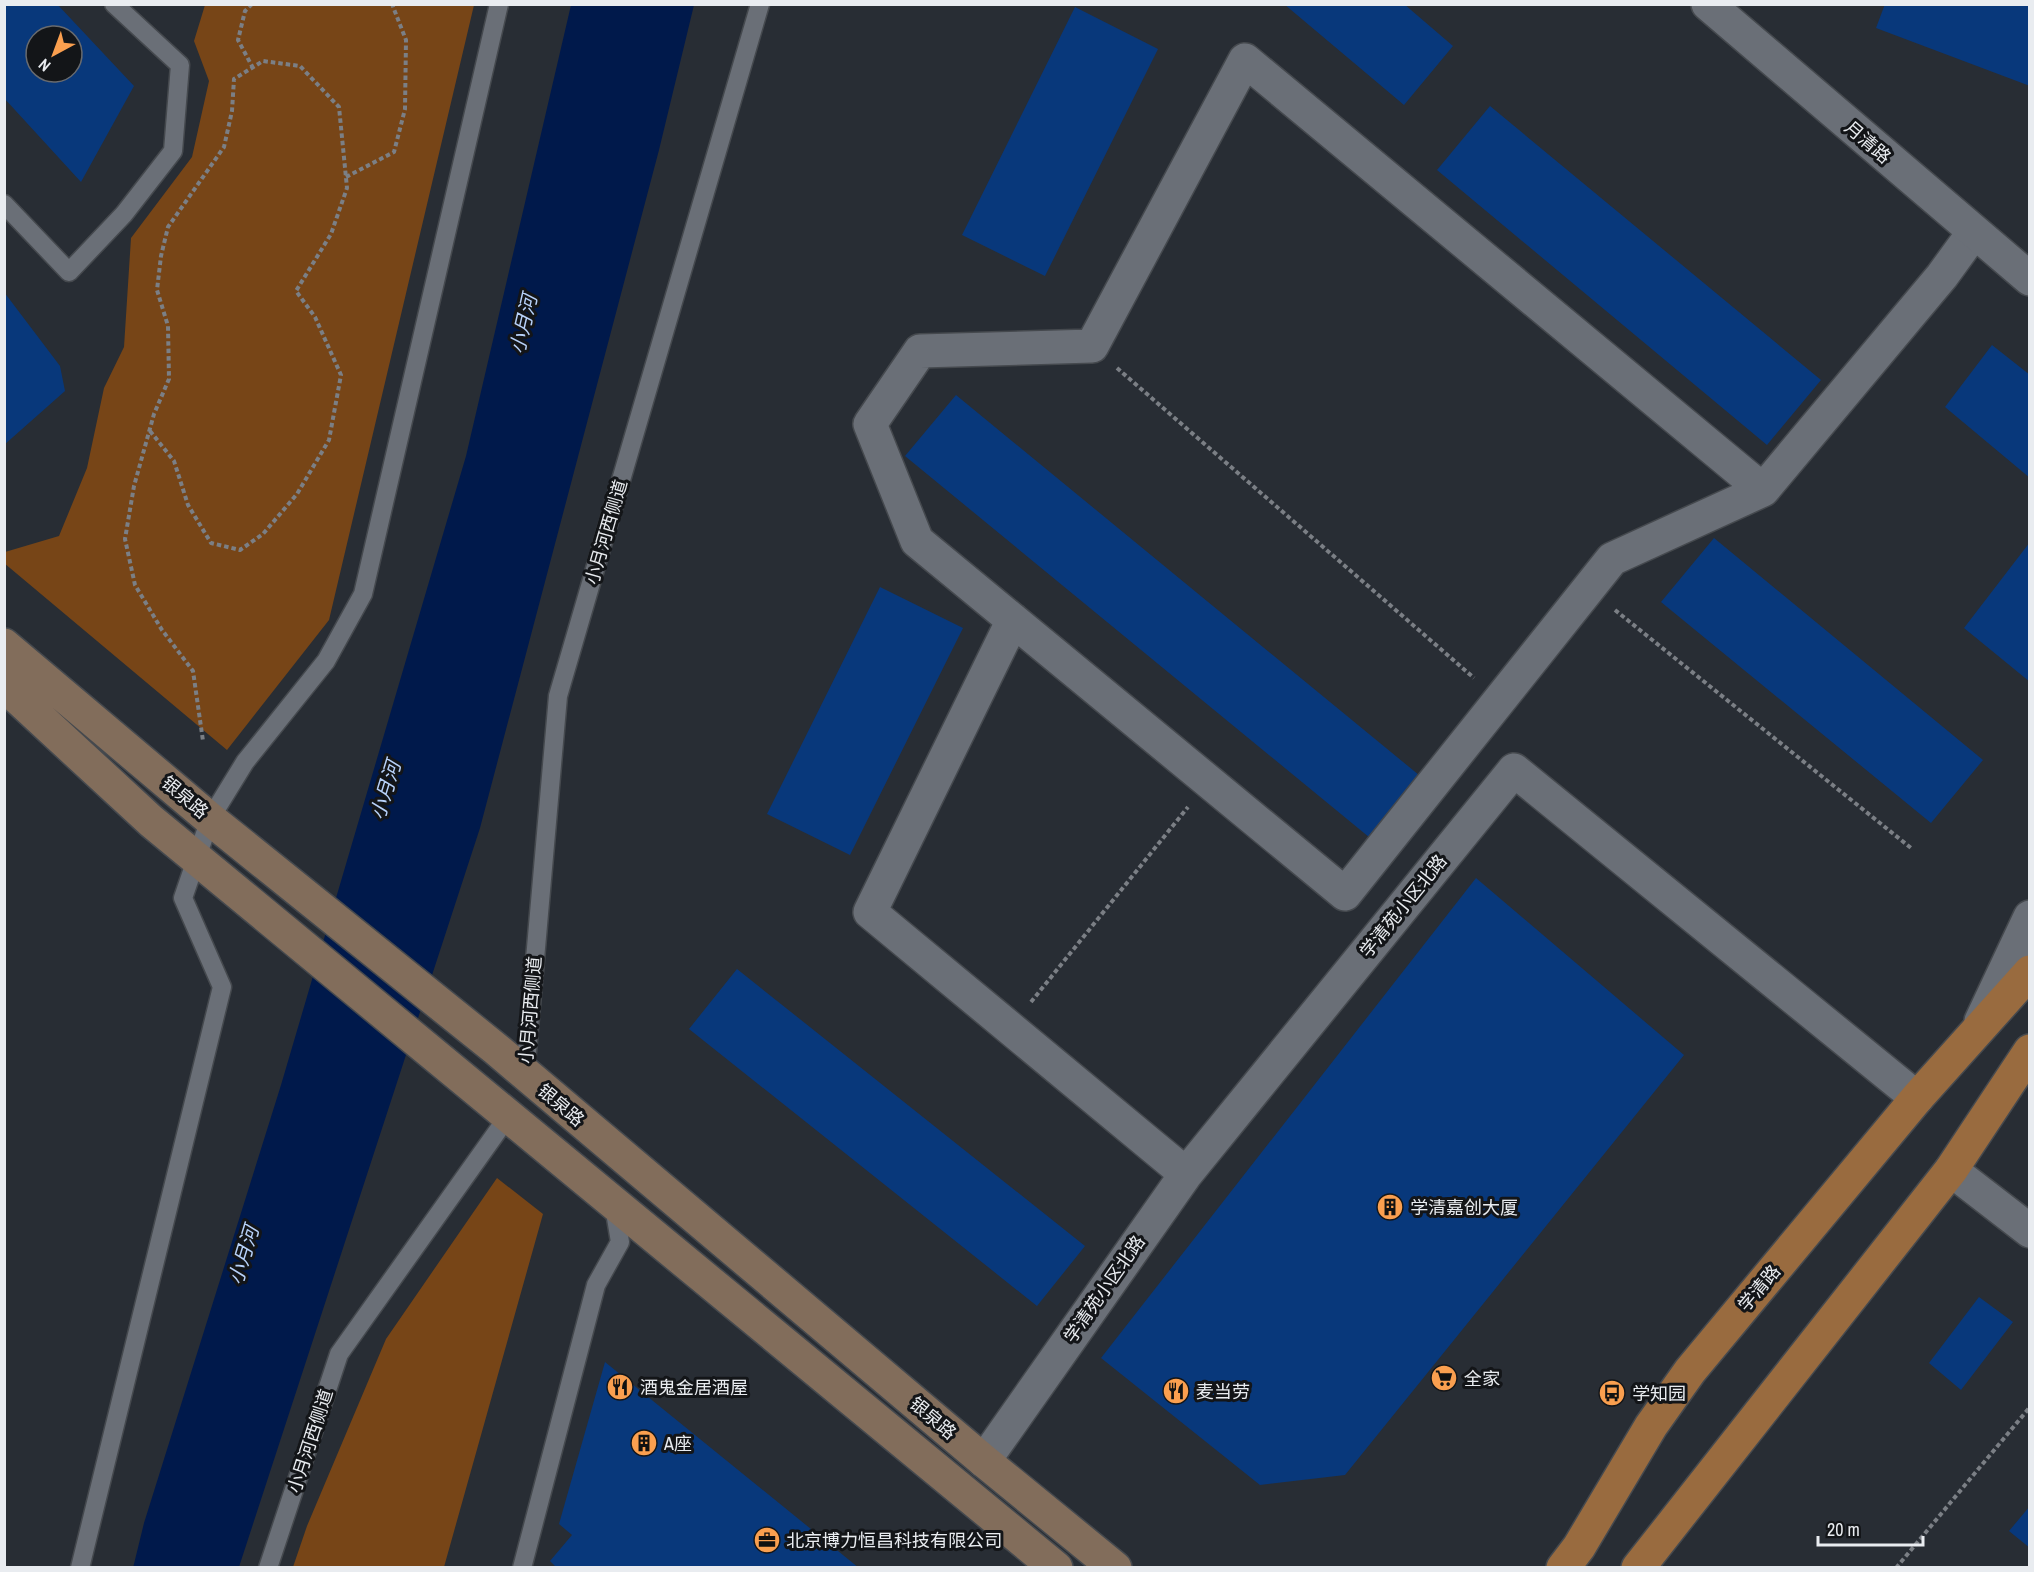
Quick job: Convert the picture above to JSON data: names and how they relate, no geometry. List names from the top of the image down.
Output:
{
  "streets": {
    "main road": ["银泉路", "学清路"],
    "street": ["月清路", "学清苑小区北路"],
    "lane": ["小月河西侧道"]
  },
  "crossings": [
    ["小月河西侧道", "银泉路"],
    ["银泉路", "学清苑小区北路"],
    ["学清苑小区北路", "学清路"]
  ],
  "water": ["小月河"],
  "places": {
    "building": ["学清嘉创大厦", "A座"],
    "supermarket": ["全家"],
    "restaurant": ["酒鬼金居酒屋", "麦当劳"],
    "bus stop": ["学知园"],
    "office": ["北京博力恒昌科技有限公司"]
  },
  "scale_bar": "20 m",
  "north": "bottom left"
}
